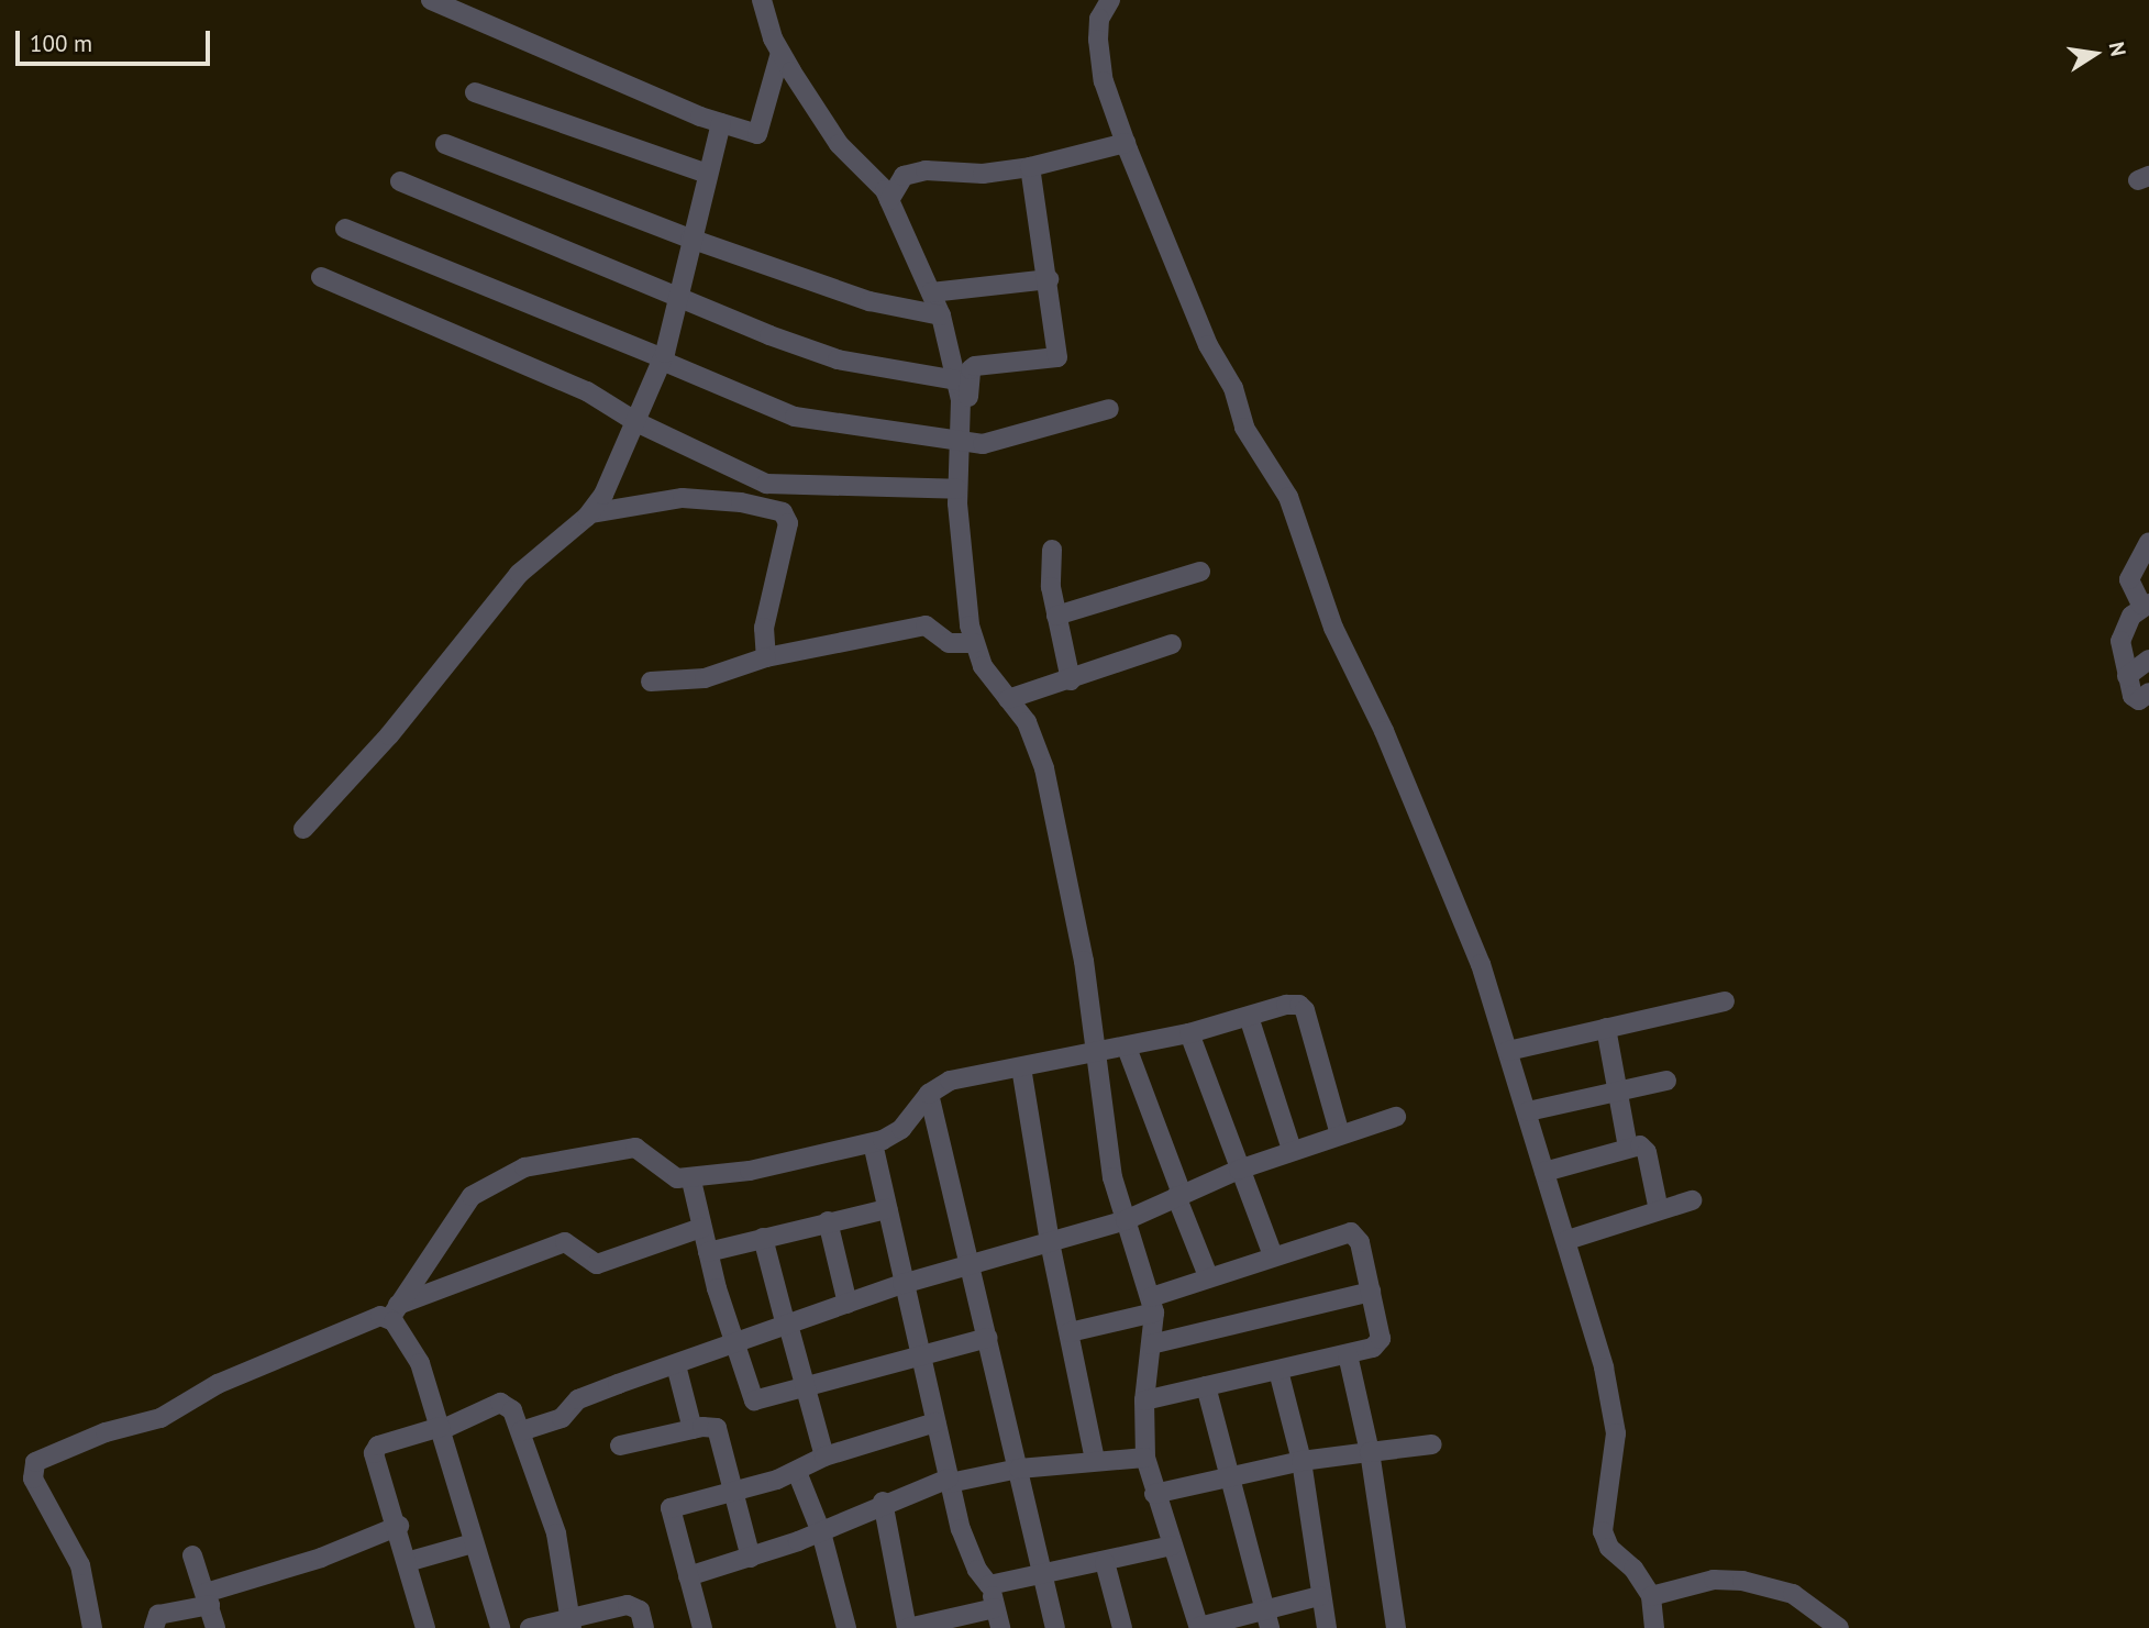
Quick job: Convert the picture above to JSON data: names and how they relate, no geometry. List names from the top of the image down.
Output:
{
  "scale_bar": "100 m",
  "north": "right"
}
